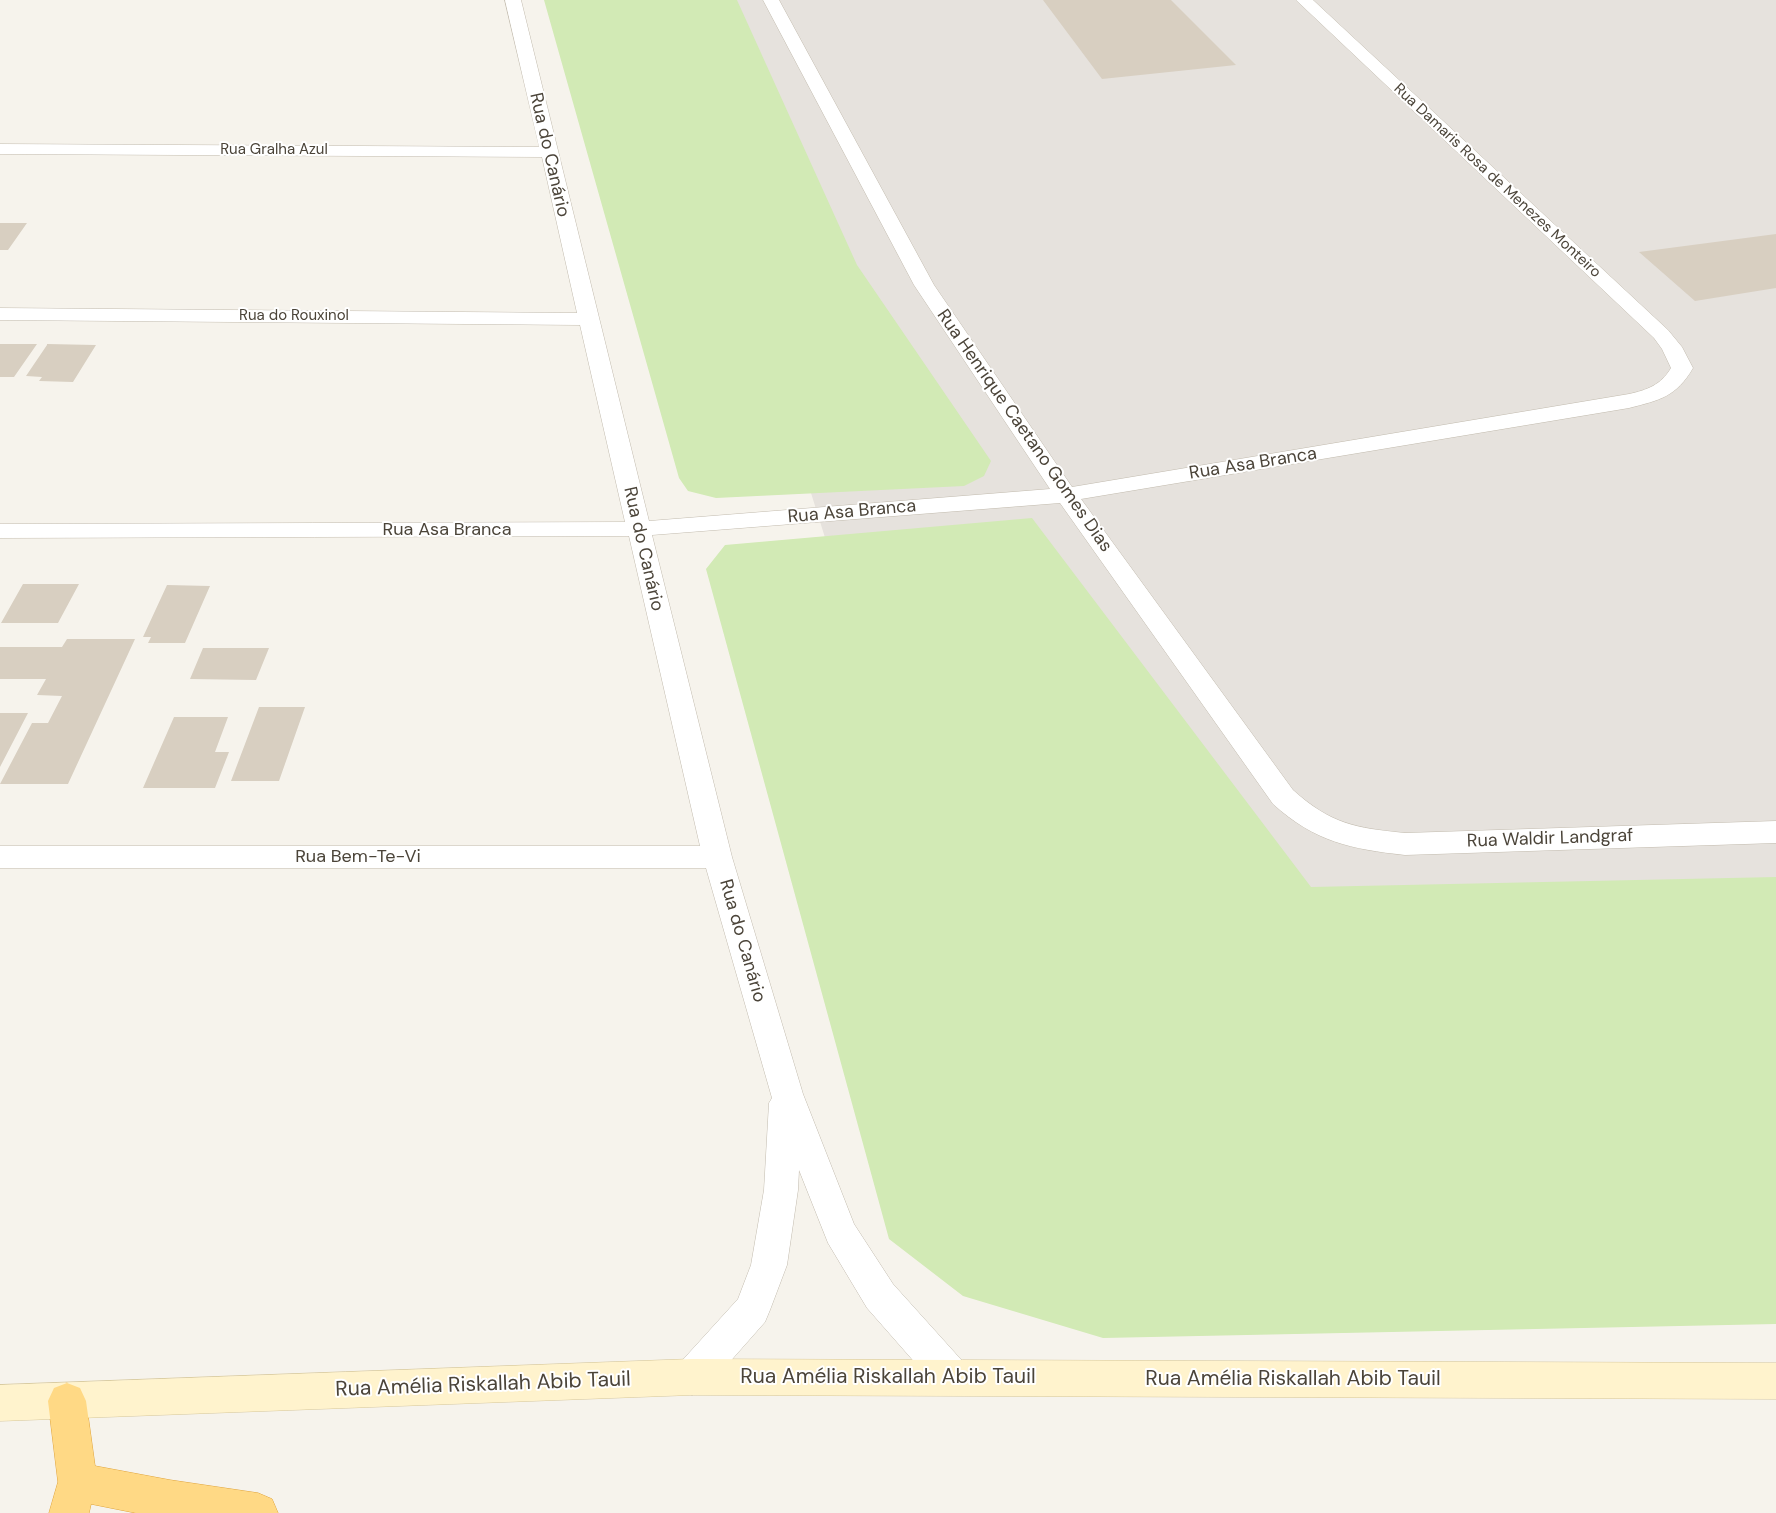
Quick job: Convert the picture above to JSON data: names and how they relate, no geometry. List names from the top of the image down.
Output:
{
  "streets": {
    "main road": ["Rua Amélia Riskallah Abib Tauil"],
    "street": [
      "Rua Gralha Azul",
      "Rua do Canário",
      "Rua Damaris Rosa de Menezes Monteiro",
      "Rua do Rouxinol",
      "Rua Henrique Caetano Gomes Dias",
      "Rua Asa Branca",
      "Rua Waldir Landgraf",
      "Rua Bem-Te-Vi"
    ]
  },
  "crossings": [
    ["Rua Gralha Azul", "Rua do Canário"],
    ["Rua do Canário", "Rua do Rouxinol"],
    ["Rua do Canário", "Rua Asa Branca"],
    ["Rua do Canário", "Rua Bem-Te-Vi"],
    ["Rua Damaris Rosa de Menezes Monteiro", "Rua Asa Branca"],
    ["Rua Henrique Caetano Gomes Dias", "Rua Asa Branca"],
    ["Rua Henrique Caetano Gomes Dias", "Rua Waldir Landgraf"]
  ]
}
